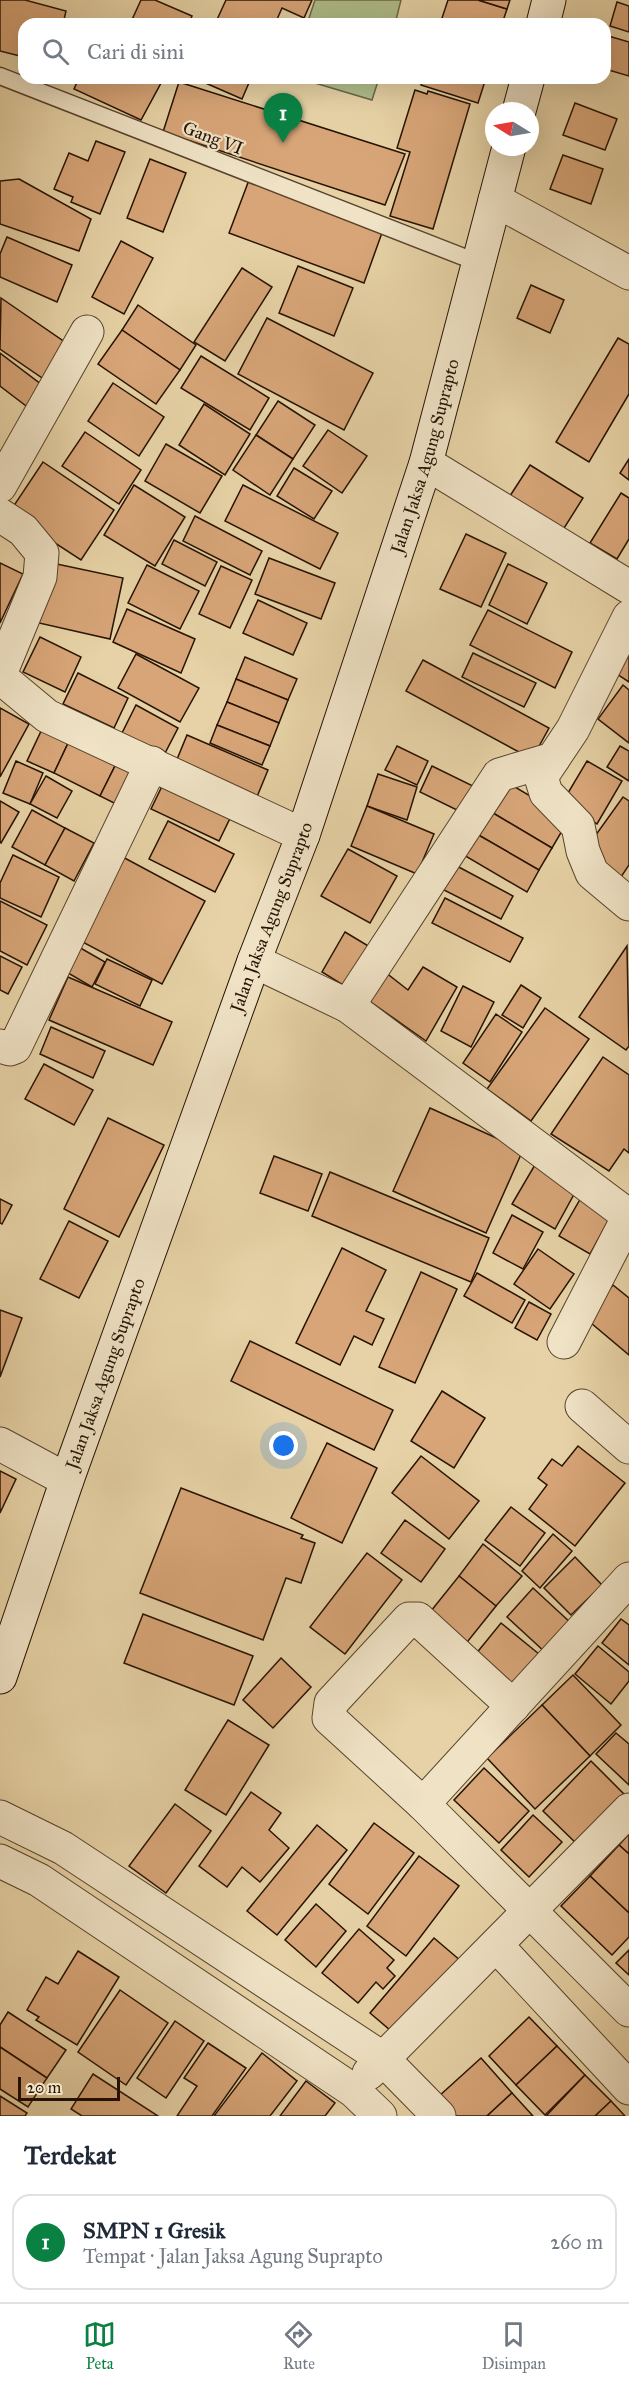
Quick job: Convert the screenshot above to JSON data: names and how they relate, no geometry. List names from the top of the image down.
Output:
{
  "streets": {
    "street": ["Jalan Jaksa Agung Suprapto"],
    "lane": ["Gang VI"]
  },
  "crossings": [
    ["Gang VI", "Jalan Jaksa Agung Suprapto"]
  ],
  "scale_bar": "20 m",
  "north": "left",
  "page": {
    "search": "Cari di sini",
    "pins": "1",
    "scale": "20 m",
    "heading": "Terdekat",
    "list": [
      {
        "mark": "1",
        "name": "SMPN 1 Gresik",
        "note": "Tempat · Jalan Jaksa Agung Suprapto",
        "value": "260 m"
      }
    ],
    "nav": ["Peta", "Rute", "Disimpan"]
  }
}
